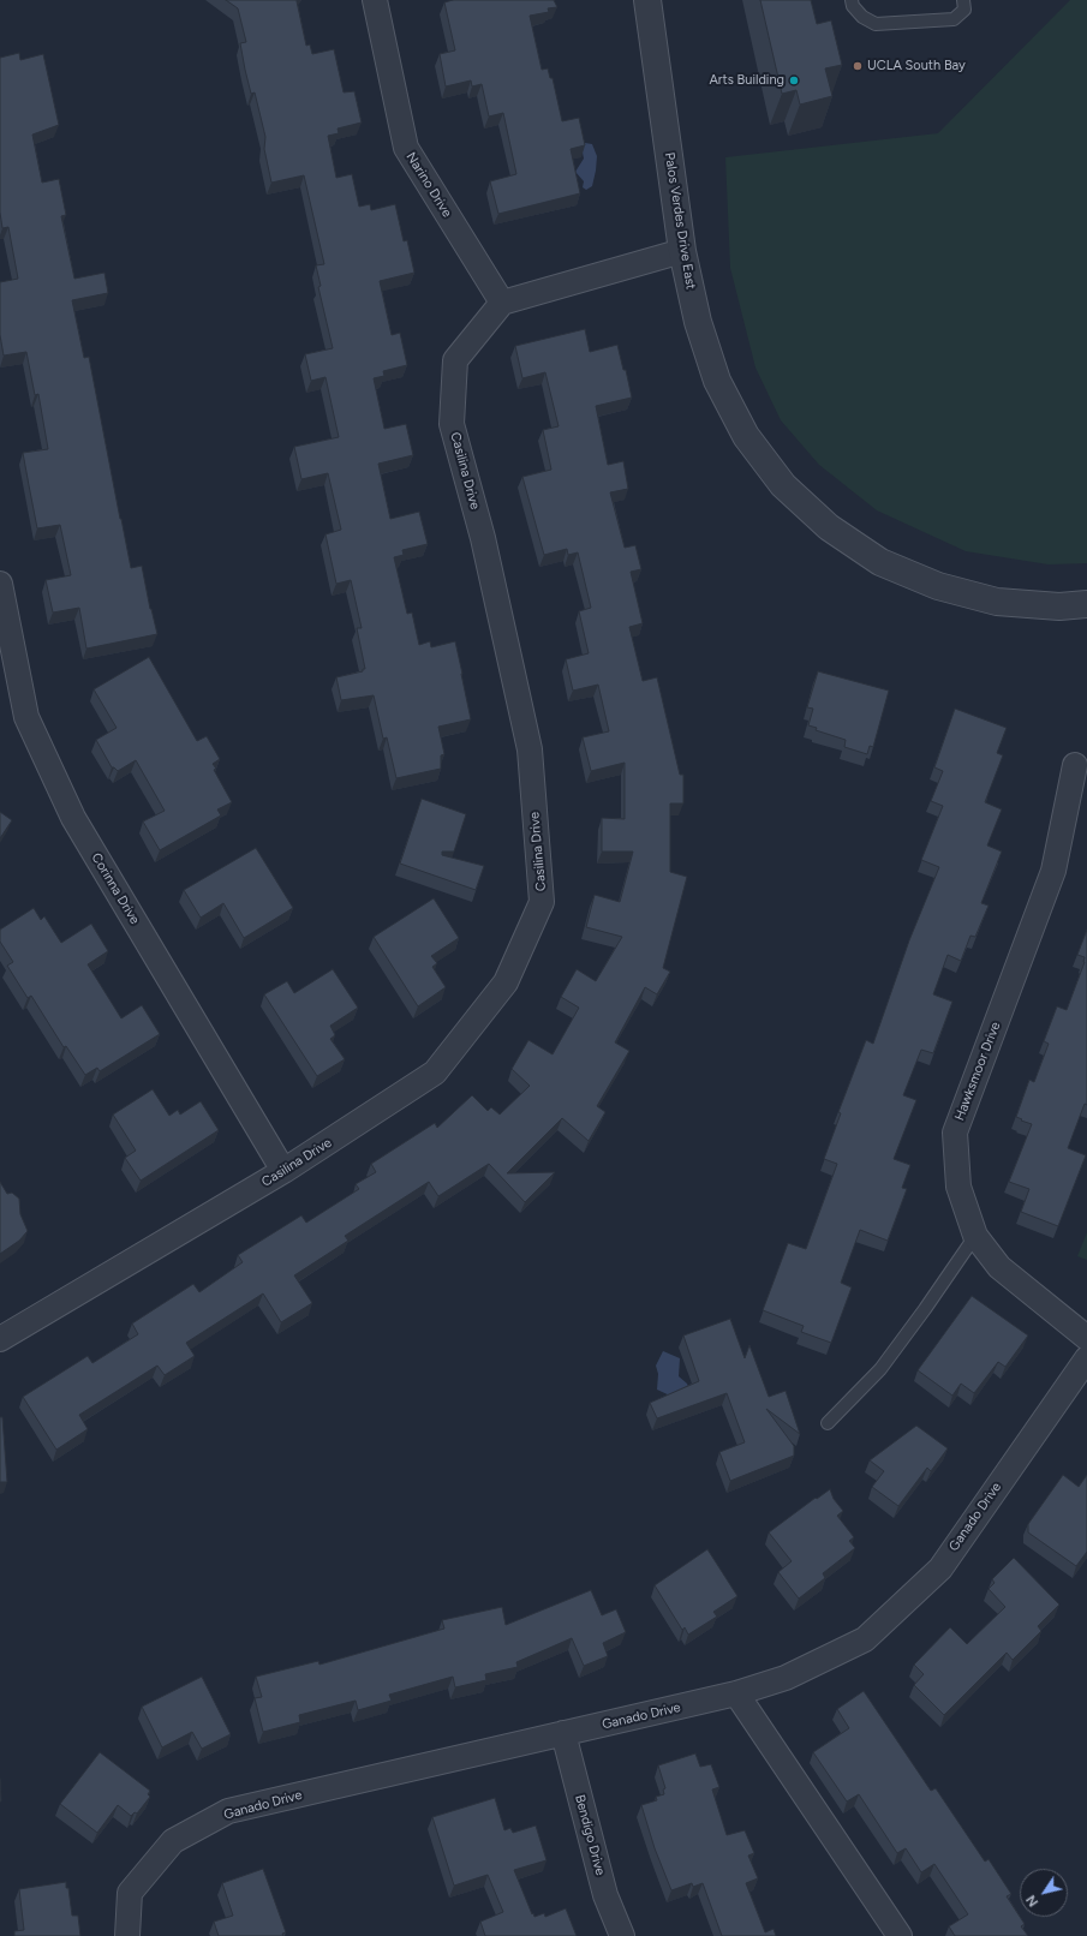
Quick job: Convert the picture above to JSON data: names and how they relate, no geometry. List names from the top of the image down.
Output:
{
  "streets": {
    "street": [
      "Narino Drive",
      "Palos Verdes Drive East",
      "Casilina Drive",
      "Corinna Drive",
      "Hawksmoor Drive",
      "Ganado Drive",
      "Bendigo Drive"
    ]
  },
  "crossings": [
    ["Narino Drive", "Casilina Drive"],
    ["Casilina Drive", "Corinna Drive"],
    ["Ganado Drive", "Bendigo Drive"]
  ],
  "places": ["UCLA South Bay", "Arts Building"],
  "north": "bottom left"
}
